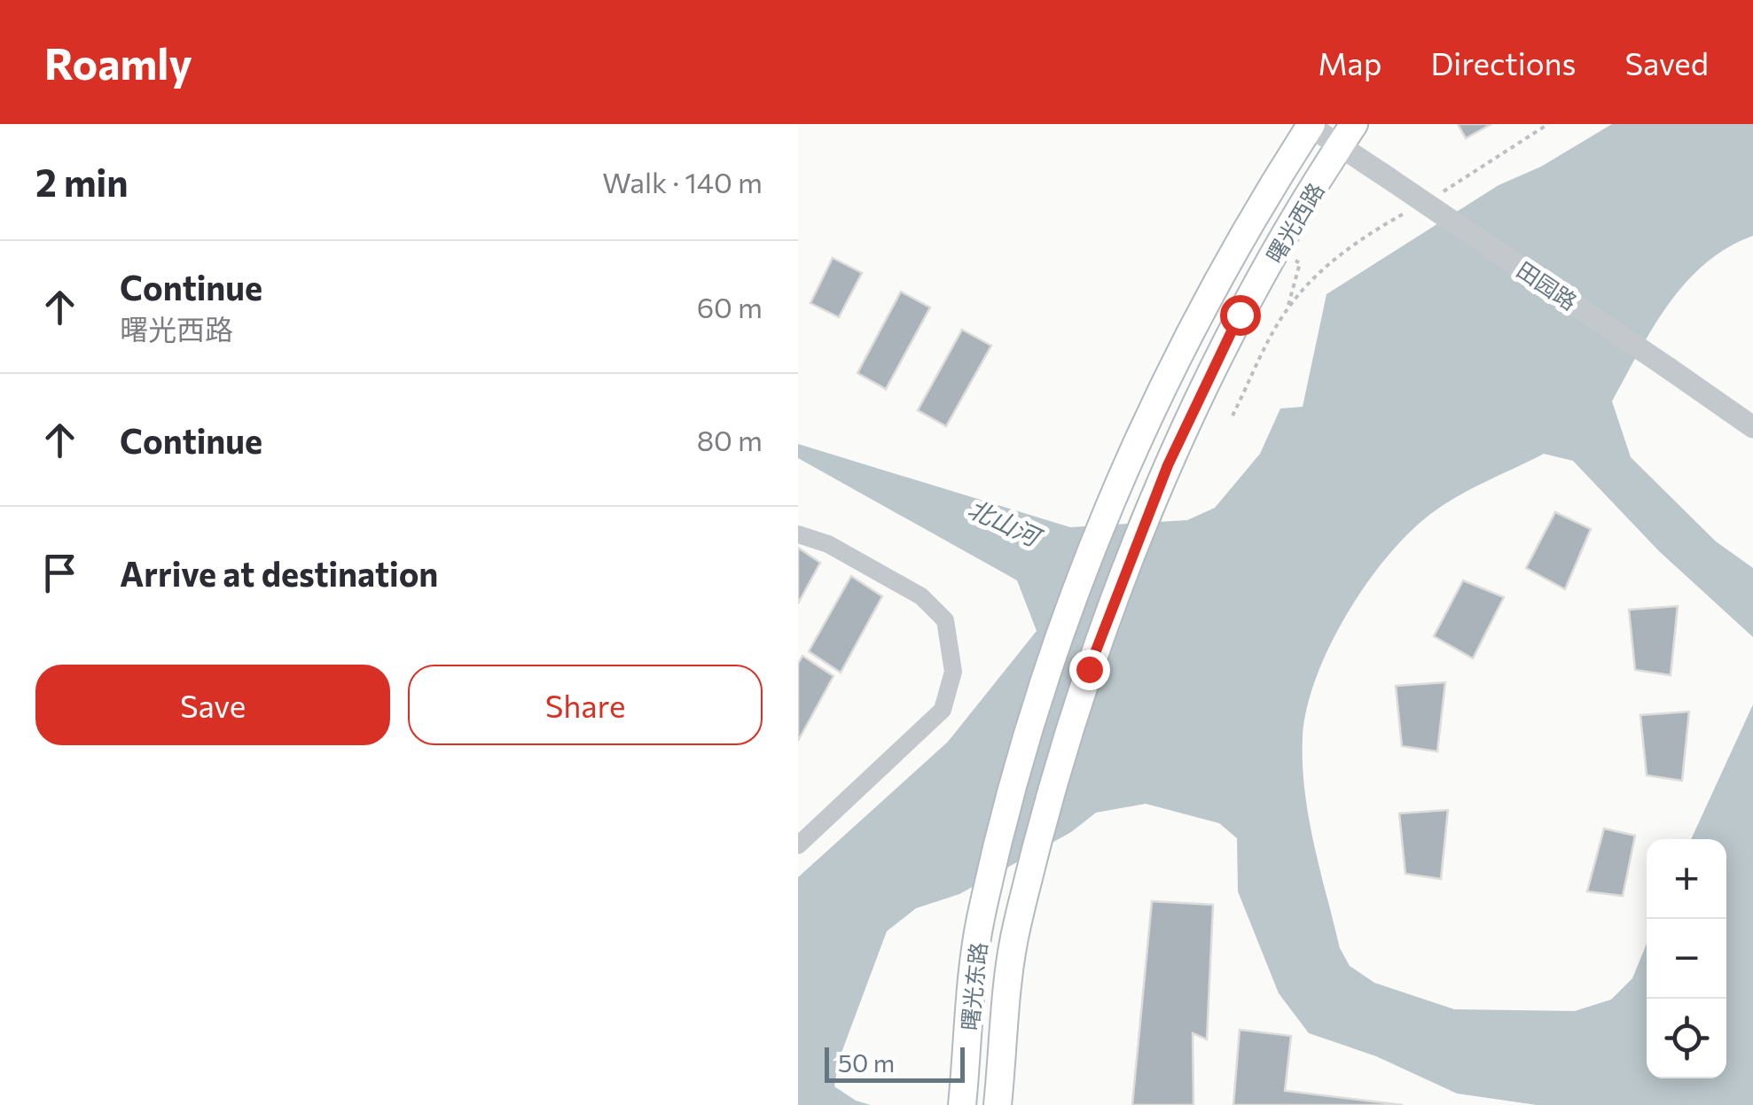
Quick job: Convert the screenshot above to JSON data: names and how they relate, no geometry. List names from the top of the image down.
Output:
{
  "streets": {
    "main road": ["曙光西路", "曙光东路"],
    "street": ["田园路"]
  },
  "crossings": [
    ["曙光西路", "田园路"],
    ["曙光西路", "曙光东路"]
  ],
  "water": ["北山河"],
  "scale_bar": "50 m",
  "page": {
    "header": "Roamly",
    "nav": ["Map", "Directions", "Saved"],
    "heading": ["2 min", "Walk · 140 m"],
    "list": [
      ["Continue", "曙光西路", "60 m"],
      ["Continue", "80 m"],
      "Arrive at destination"
    ],
    "buttons": ["Save", "Share"],
    "map_buttons": ["+", "−"],
    "scale": "50 m"
  }
}
